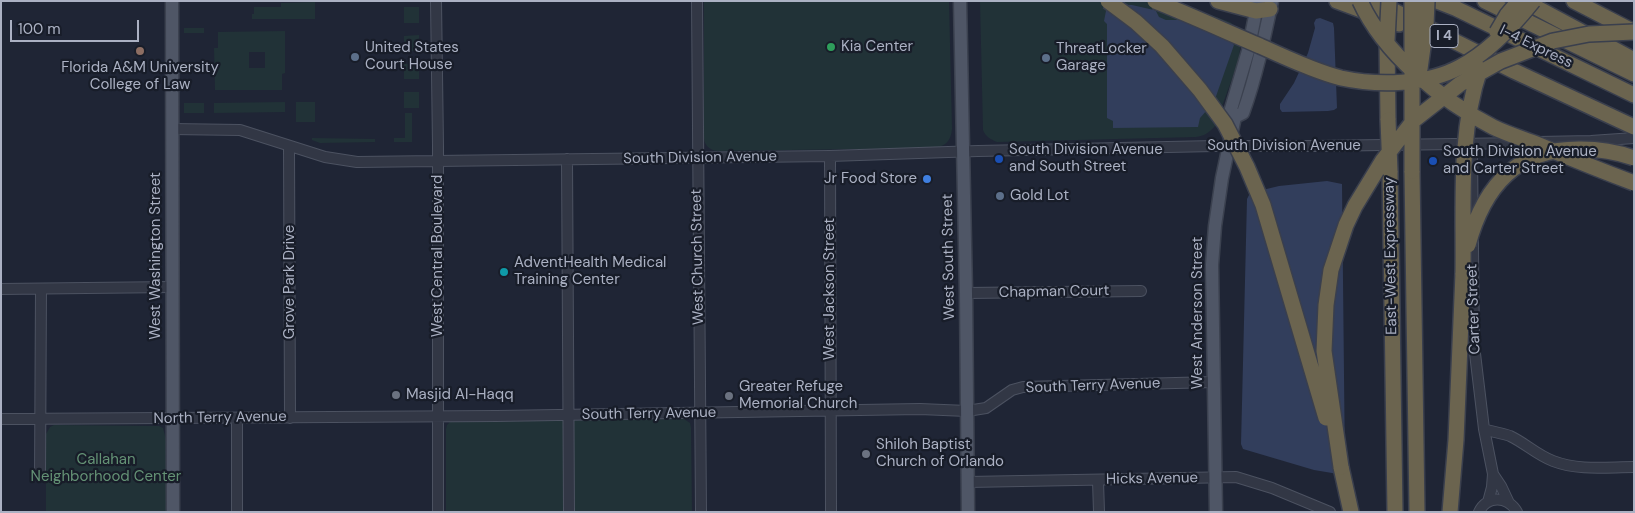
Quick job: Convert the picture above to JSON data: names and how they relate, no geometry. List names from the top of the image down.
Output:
{
  "streets": {
    "highway": ["I 4", "I-4 Express", "East-West Expressway"],
    "main road": ["West Washington Street", "West South Street", "West Anderson Street"],
    "street": [
      "South Division Avenue",
      "West Central Boulevard",
      "West Church Street",
      "Grove Park Drive",
      "West Jackson Street",
      "Chapman Court",
      "Carter Street",
      "South Terry Avenue",
      "North Terry Avenue",
      "Hicks Avenue"
    ]
  },
  "crossings": [
    ["South Division Avenue", "West Washington Street"],
    ["South Division Avenue", "West Central Boulevard"],
    ["South Division Avenue", "West Church Street"],
    ["South Division Avenue", "West South Street"],
    ["South Division Avenue", "Grove Park Drive"],
    ["South Division Avenue", "West Jackson Street"],
    ["South Division Avenue", "Carter Street"],
    ["South Division Avenue", "West Anderson Street"],
    ["West Washington Street", "North Terry Avenue"],
    ["West Central Boulevard", "South Terry Avenue"],
    ["West Central Boulevard", "North Terry Avenue"],
    ["West Church Street", "South Terry Avenue"],
    ["West South Street", "Chapman Court"],
    ["West South Street", "South Terry Avenue"],
    ["West South Street", "Hicks Avenue"],
    ["Grove Park Drive", "North Terry Avenue"],
    ["West Jackson Street", "South Terry Avenue"],
    ["West Anderson Street", "South Terry Avenue"],
    ["West Anderson Street", "Hicks Avenue"],
    ["South Terry Avenue", "North Terry Avenue"]
  ],
  "parks": ["Callahan Neighborhood Center"],
  "places": [
    "Kia Center",
    "Florida A&M University College of Law",
    "United States Court House",
    "ThreatLocker Garage",
    "South Division Avenue and South Street",
    "South Division Avenue and Carter Street",
    "Jr Food Store",
    "Gold Lot",
    "AdventHealth Medical Training Center",
    "Masjid Al-Haqq",
    "Greater Refuge Memorial Church",
    "Shiloh Baptist Church of Orlando"
  ],
  "scale_bar": "100 m"
}
